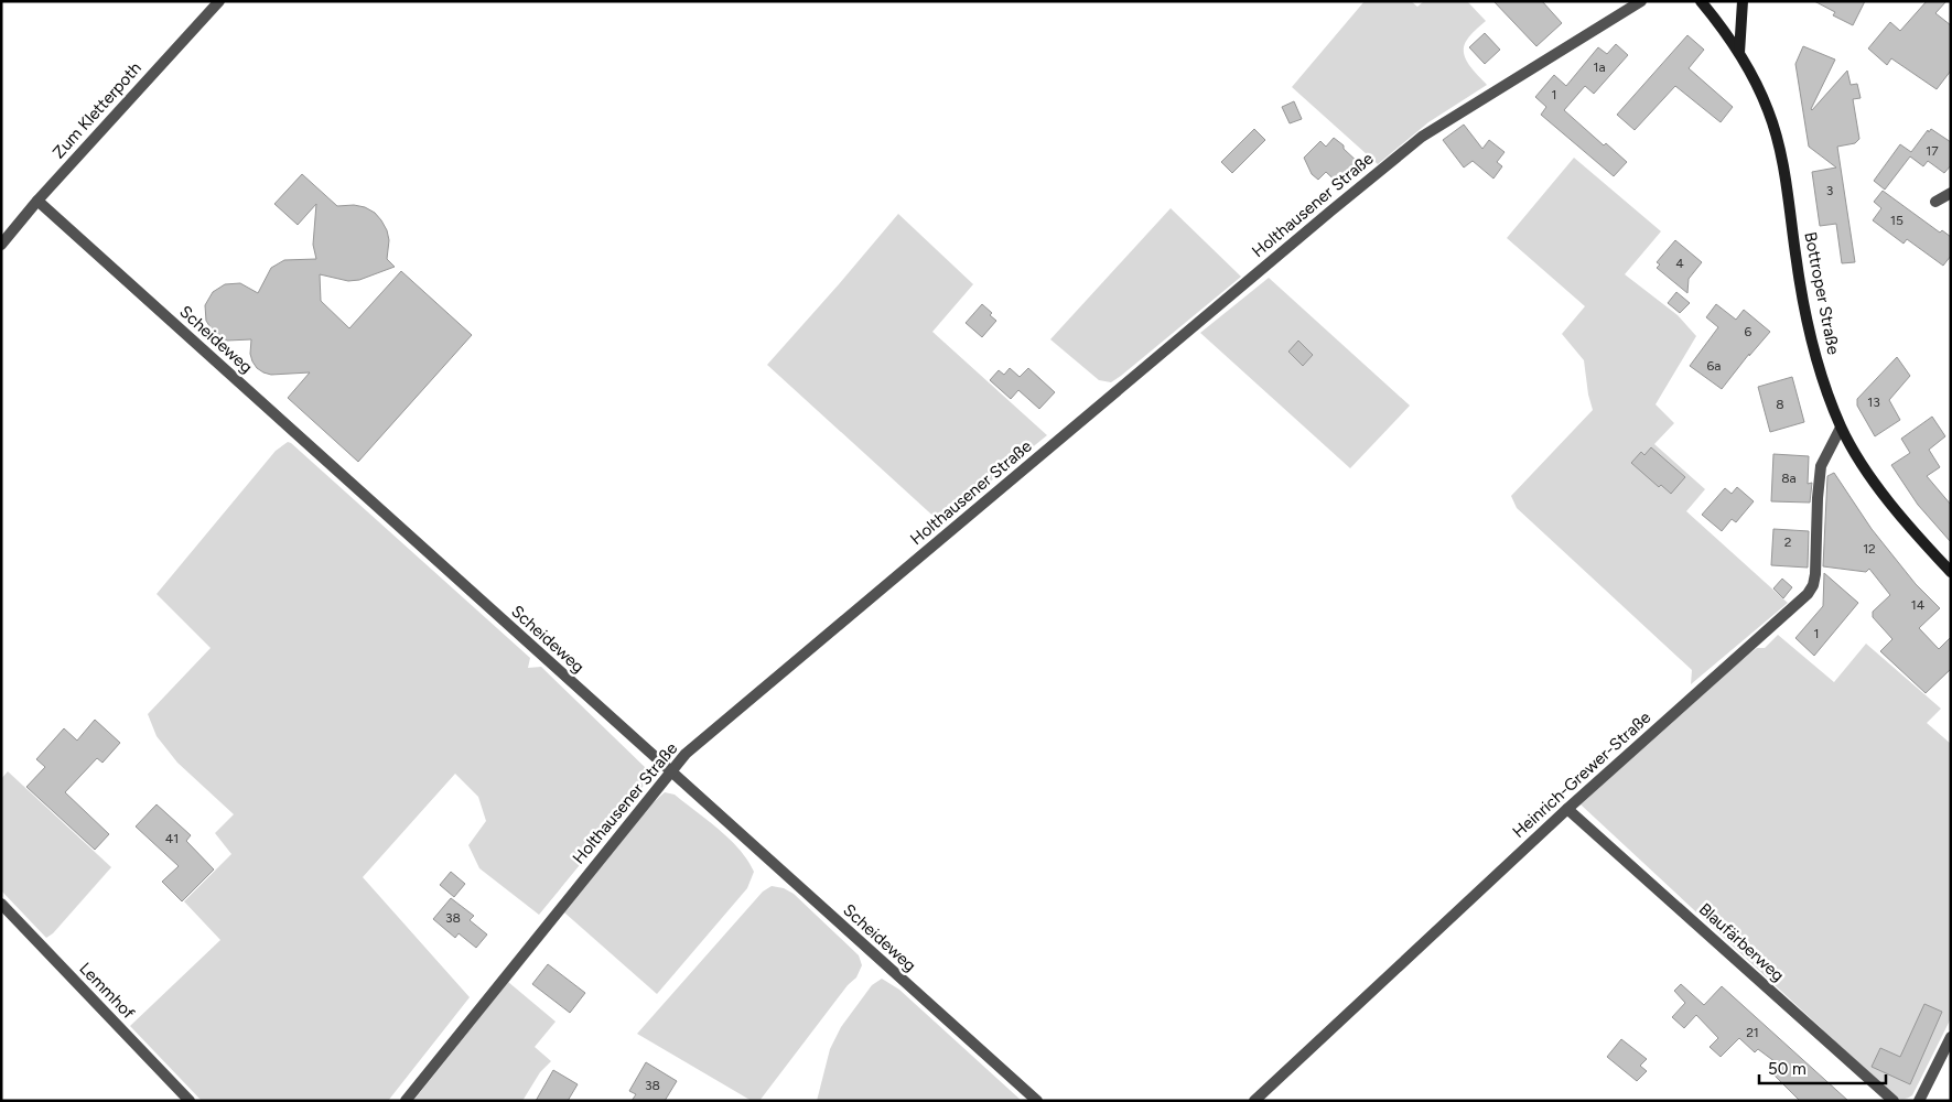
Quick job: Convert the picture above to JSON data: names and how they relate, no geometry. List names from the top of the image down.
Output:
{
  "streets": {
    "main road": ["Bottroper Straße"],
    "street": [
      "Zum Kletterpoth",
      "Holthausener Straße",
      "Scheideweg",
      "Heinrich-Grewer-Straße",
      "Blaufärberweg",
      "Lemmhof"
    ]
  },
  "crossings": [
    ["Zum Kletterpoth", "Scheideweg"],
    ["Holthausener Straße", "Scheideweg"],
    ["Bottroper Straße", "Heinrich-Grewer-Straße"],
    ["Heinrich-Grewer-Straße", "Blaufärberweg"]
  ],
  "house_numbers": [
    "1a",
    "1",
    "17",
    "3",
    "15",
    "4",
    "6",
    "6a",
    "13",
    "8",
    "8a",
    "2",
    "12",
    "14",
    "1",
    "41",
    "38",
    "21",
    "38"
  ],
  "scale_bar": "50 m"
}
